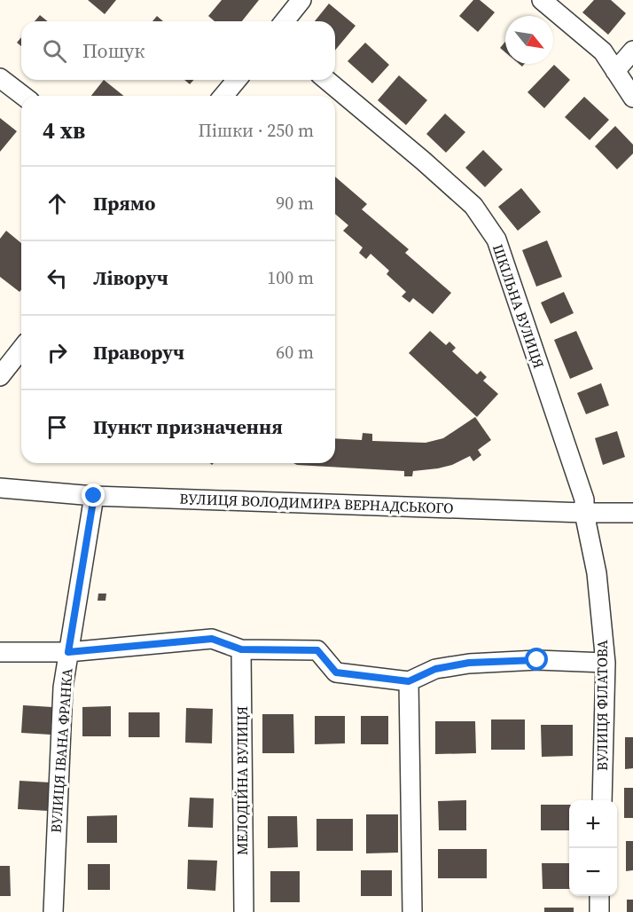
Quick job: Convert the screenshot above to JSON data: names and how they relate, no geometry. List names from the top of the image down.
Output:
{
  "streets": {
    "street": [
      "ШКІЛЬНА ВУЛИЦЯ",
      "ВУЛИЦЯ ВОЛОДИМИРА ВЕРНАДСЬКОГО",
      "ВУЛИЦЯ ФІЛАТОВА",
      "ВУЛИЦЯ ІВАНА ФРАНКА",
      "МЕЛОДІЙНА ВУЛИЦЯ"
    ]
  },
  "crossings": [
    ["ШКІЛЬНА ВУЛИЦЯ", "ВУЛИЦЯ ВОЛОДИМИРА ВЕРНАДСЬКОГО"],
    ["ШКІЛЬНА ВУЛИЦЯ", "ВУЛИЦЯ ФІЛАТОВА"],
    ["ВУЛИЦЯ ВОЛОДИМИРА ВЕРНАДСЬКОГО", "ВУЛИЦЯ ФІЛАТОВА"],
    ["ВУЛИЦЯ ВОЛОДИМИРА ВЕРНАДСЬКОГО", "ВУЛИЦЯ ІВАНА ФРАНКА"]
  ],
  "north": "bottom right",
  "page": {
    "search": "Пошук",
    "heading": ["4 хв", "Пішки · 250 m"],
    "list": [
      ["Прямо", "90 m"],
      ["Ліворуч", "100 m"],
      ["Праворуч", "60 m"],
      "Пункт призначення"
    ],
    "map_buttons": ["+", "−"]
  }
}
